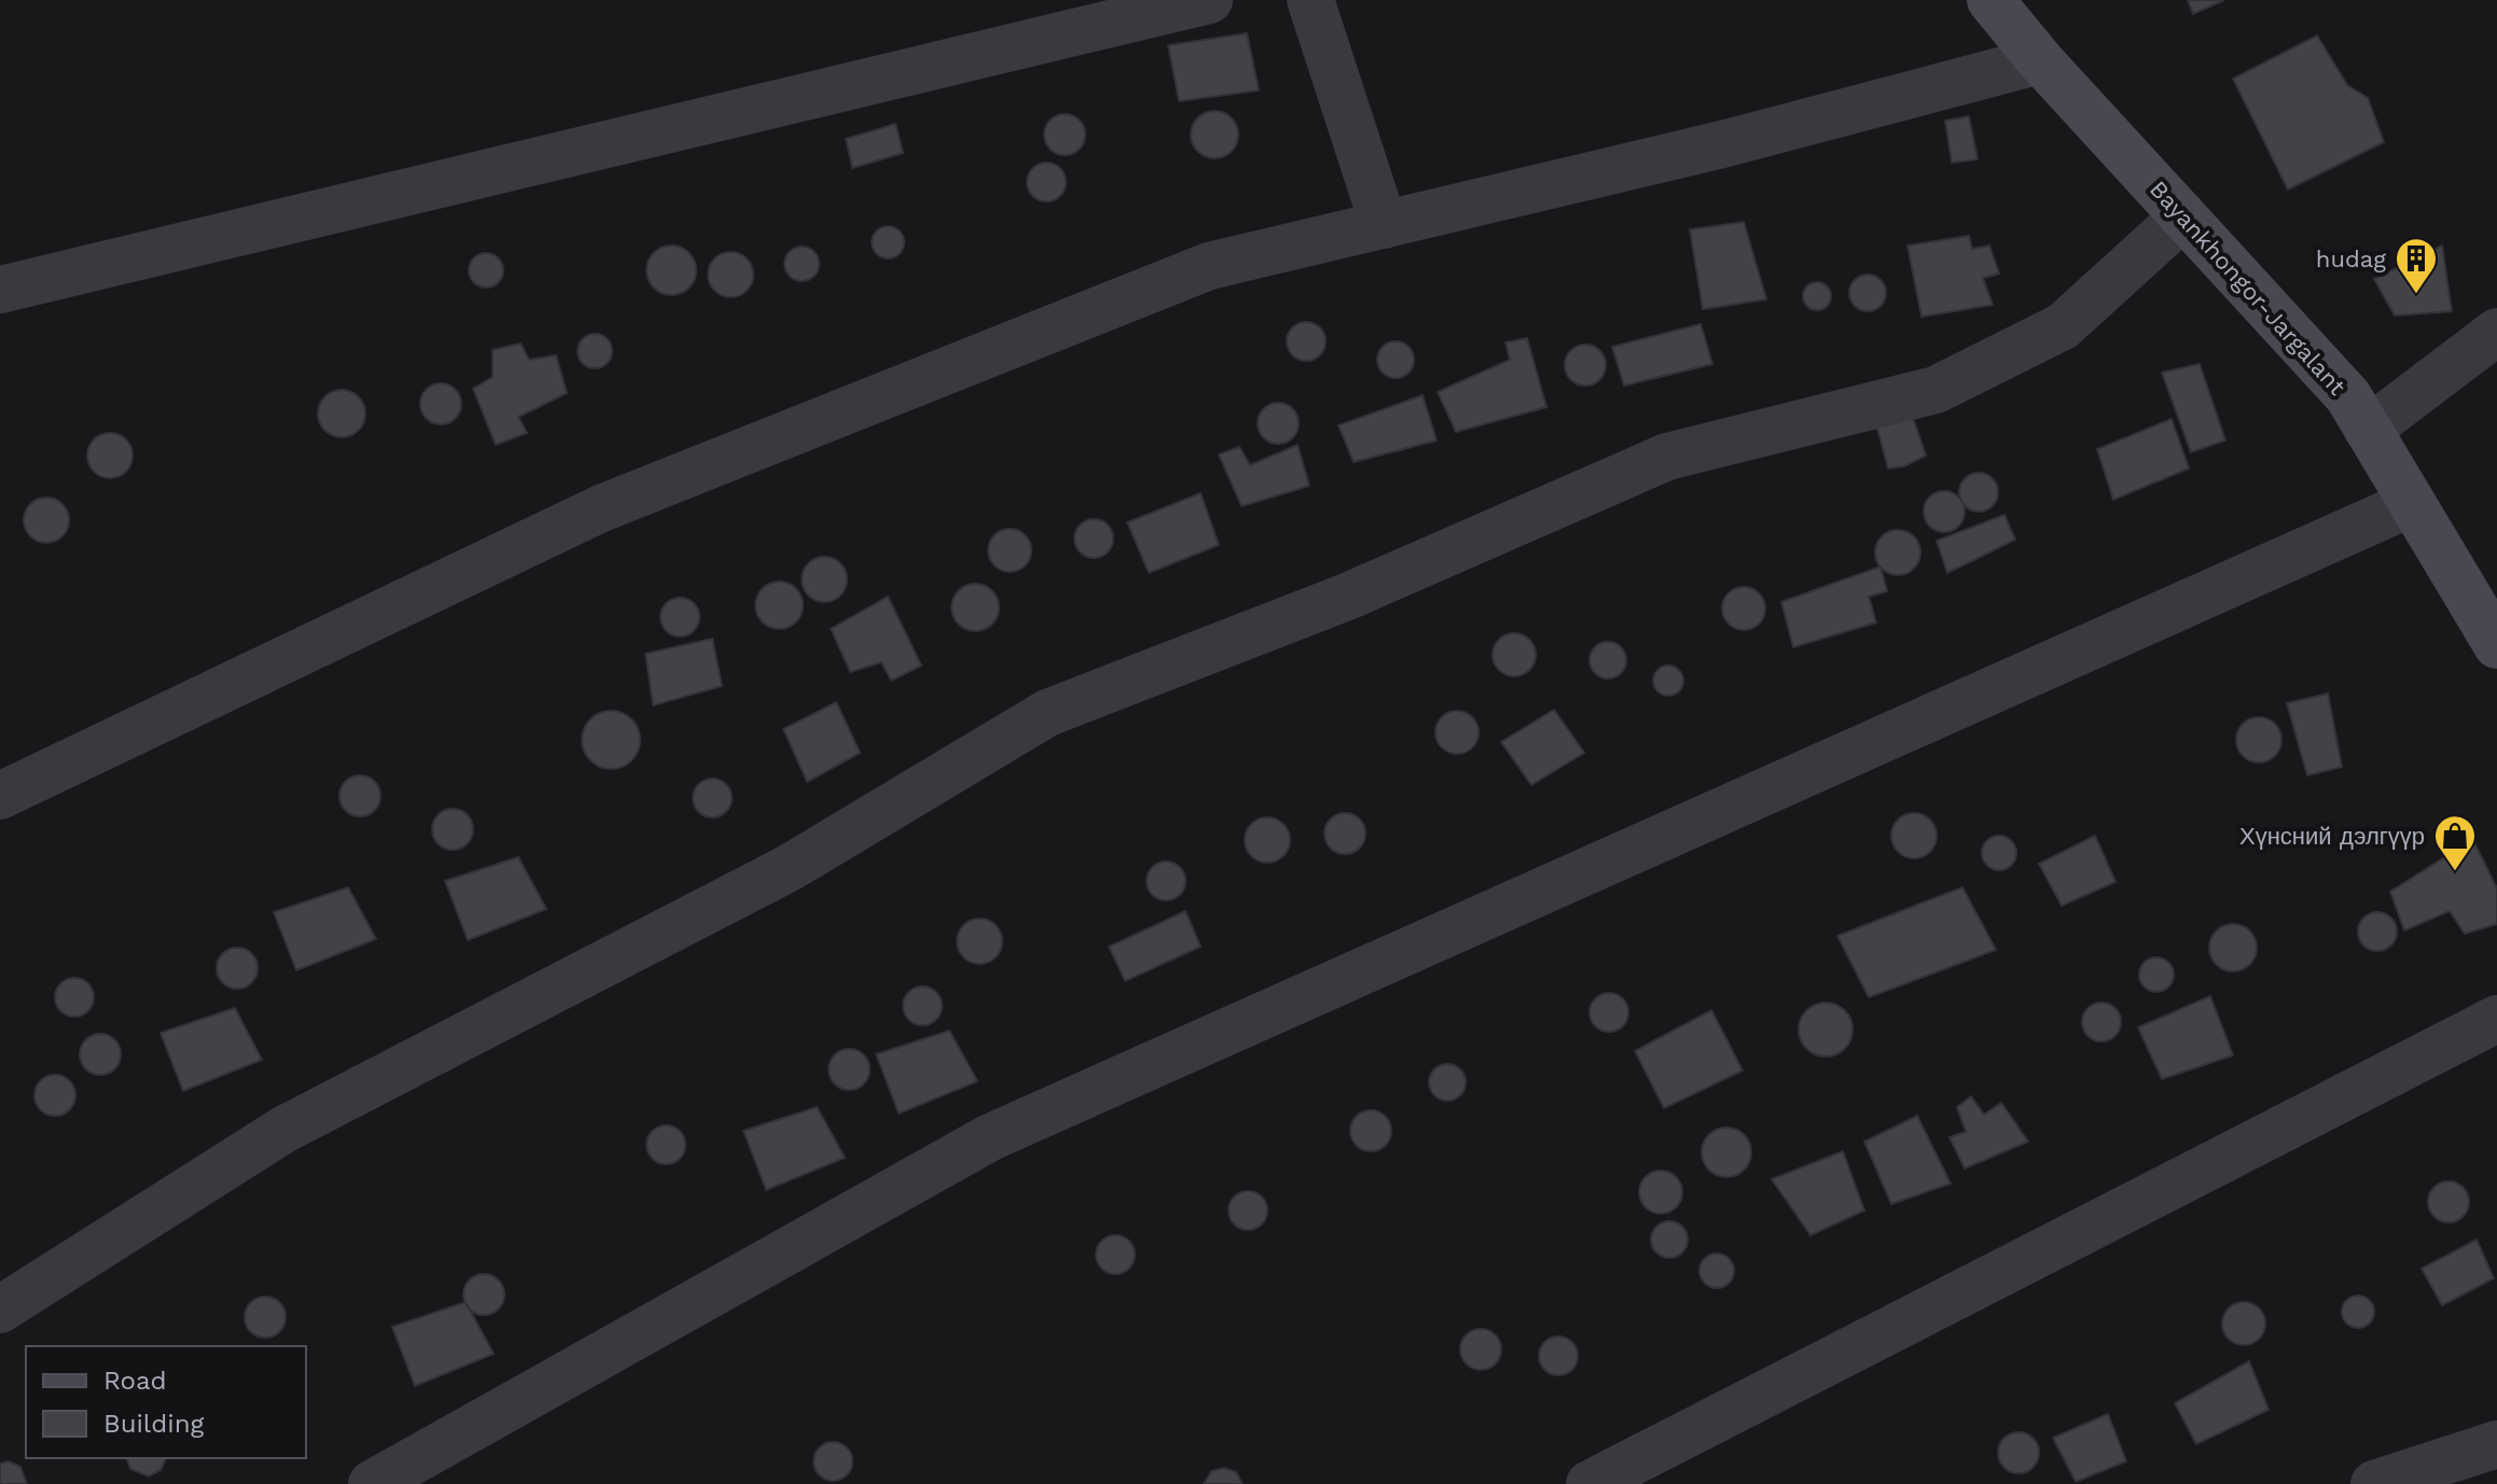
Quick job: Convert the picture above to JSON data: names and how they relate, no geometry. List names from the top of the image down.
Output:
{
  "streets": {
    "street": ["Bayankhongor-Jargalant"]
  },
  "places": {
    "building": ["hudag"],
    "shop": ["Хүнсний дэлгүүр"]
  },
  "legend": ["Road", "Building"]
}
